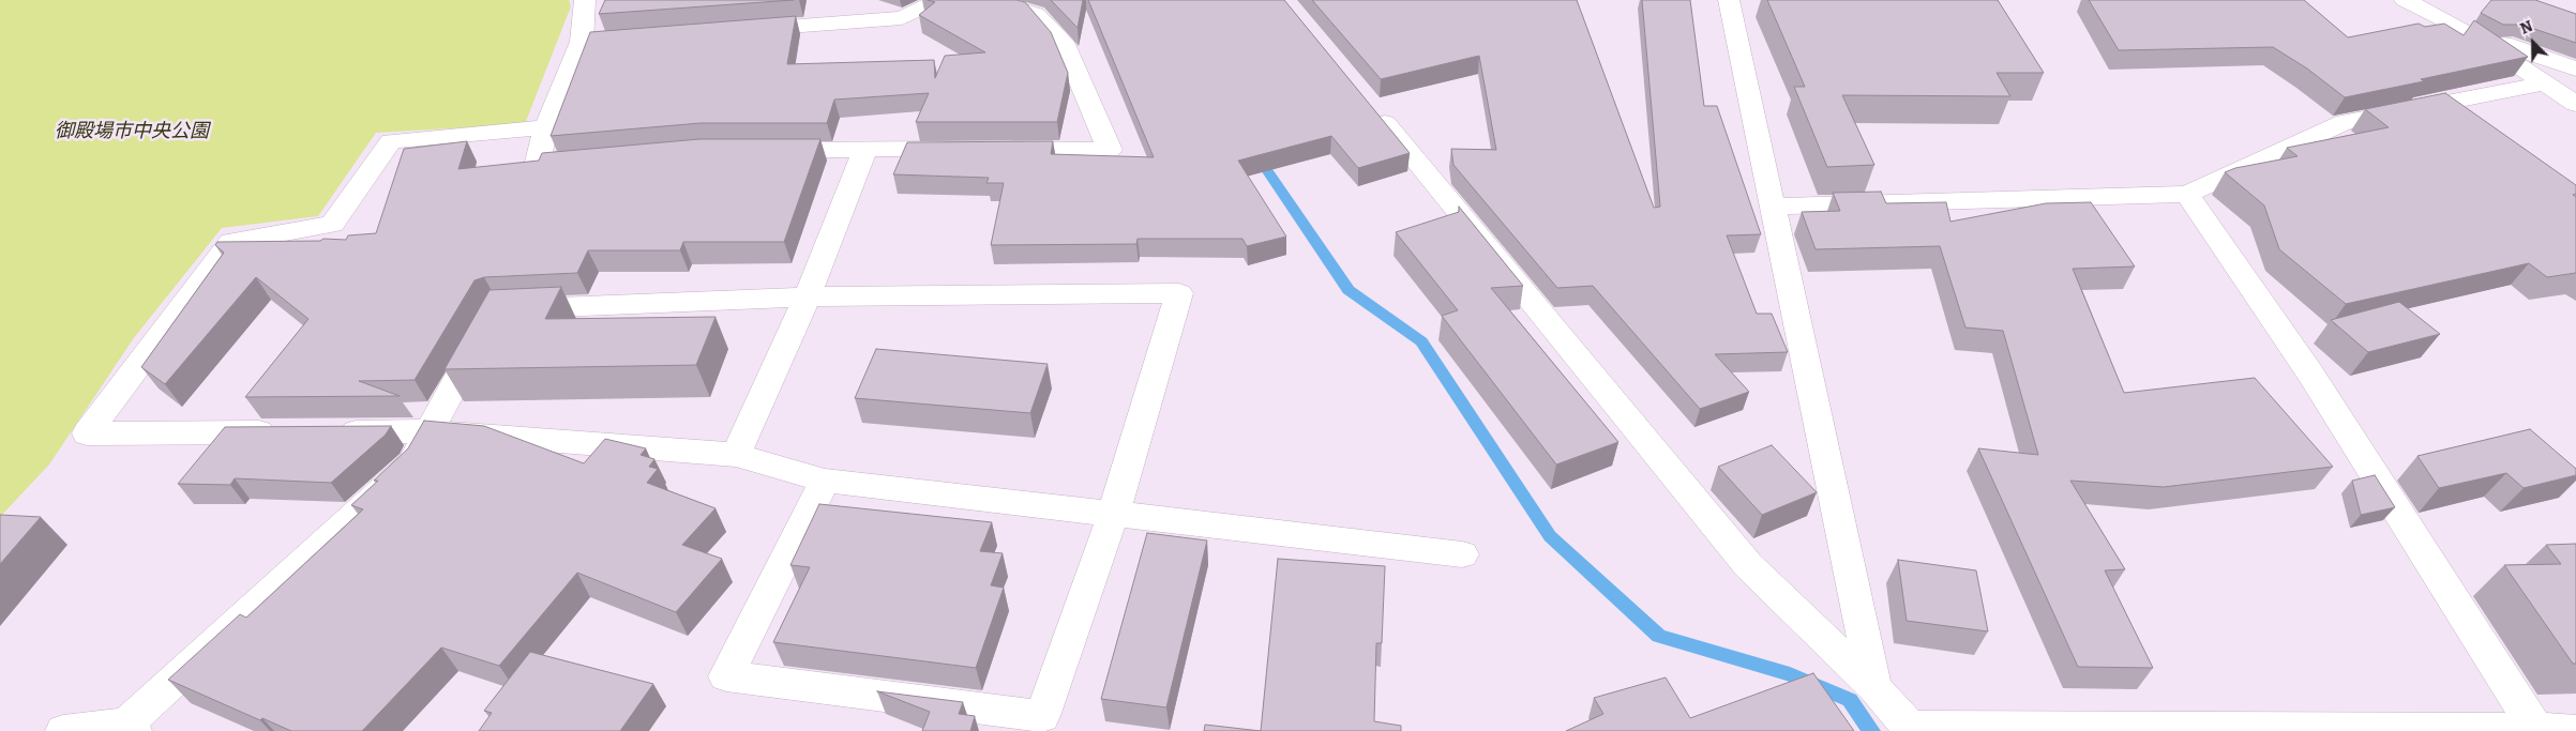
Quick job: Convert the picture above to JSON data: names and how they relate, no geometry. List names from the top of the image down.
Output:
{
  "parks": ["御殿場市中央公園"],
  "north": "top left"
}
